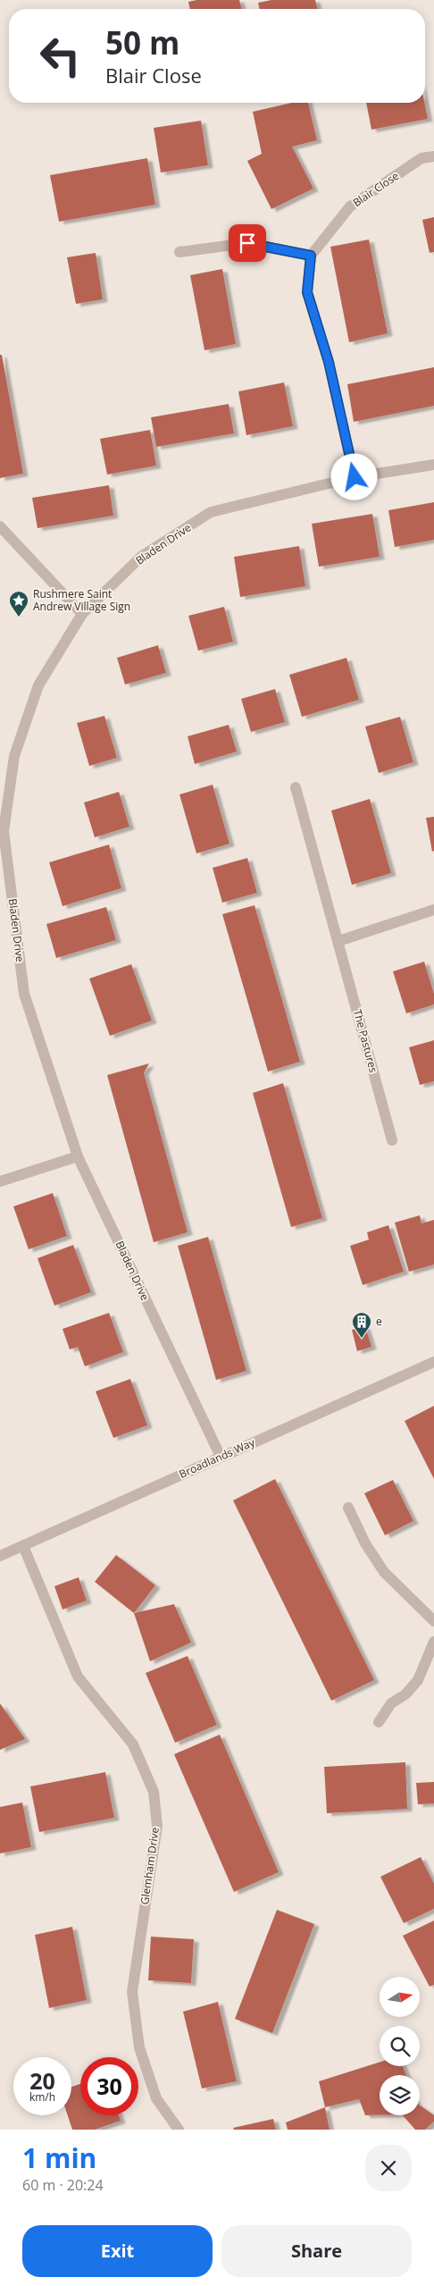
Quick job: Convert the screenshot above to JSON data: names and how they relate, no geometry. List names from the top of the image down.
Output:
{
  "streets": {
    "street": [
      "Blair Close",
      "Bladen Drive",
      "The Pastures",
      "Broadlands Way",
      "Glemham Drive"
    ]
  },
  "crossings": [
    ["Bladen Drive", "Broadlands Way"],
    ["Broadlands Way", "Glemham Drive"]
  ],
  "places": {
    "place": ["Rushmere Saint Andrew Village Sign"],
    "building": ["e"]
  },
  "north": "right",
  "page": {
    "turn": ["50 m", "Blair Close"],
    "speed": "20 km/h",
    "limit": "30",
    "heading": ["1 min", "60 m · 20:24"],
    "buttons": ["Exit", "Share"]
  }
}
